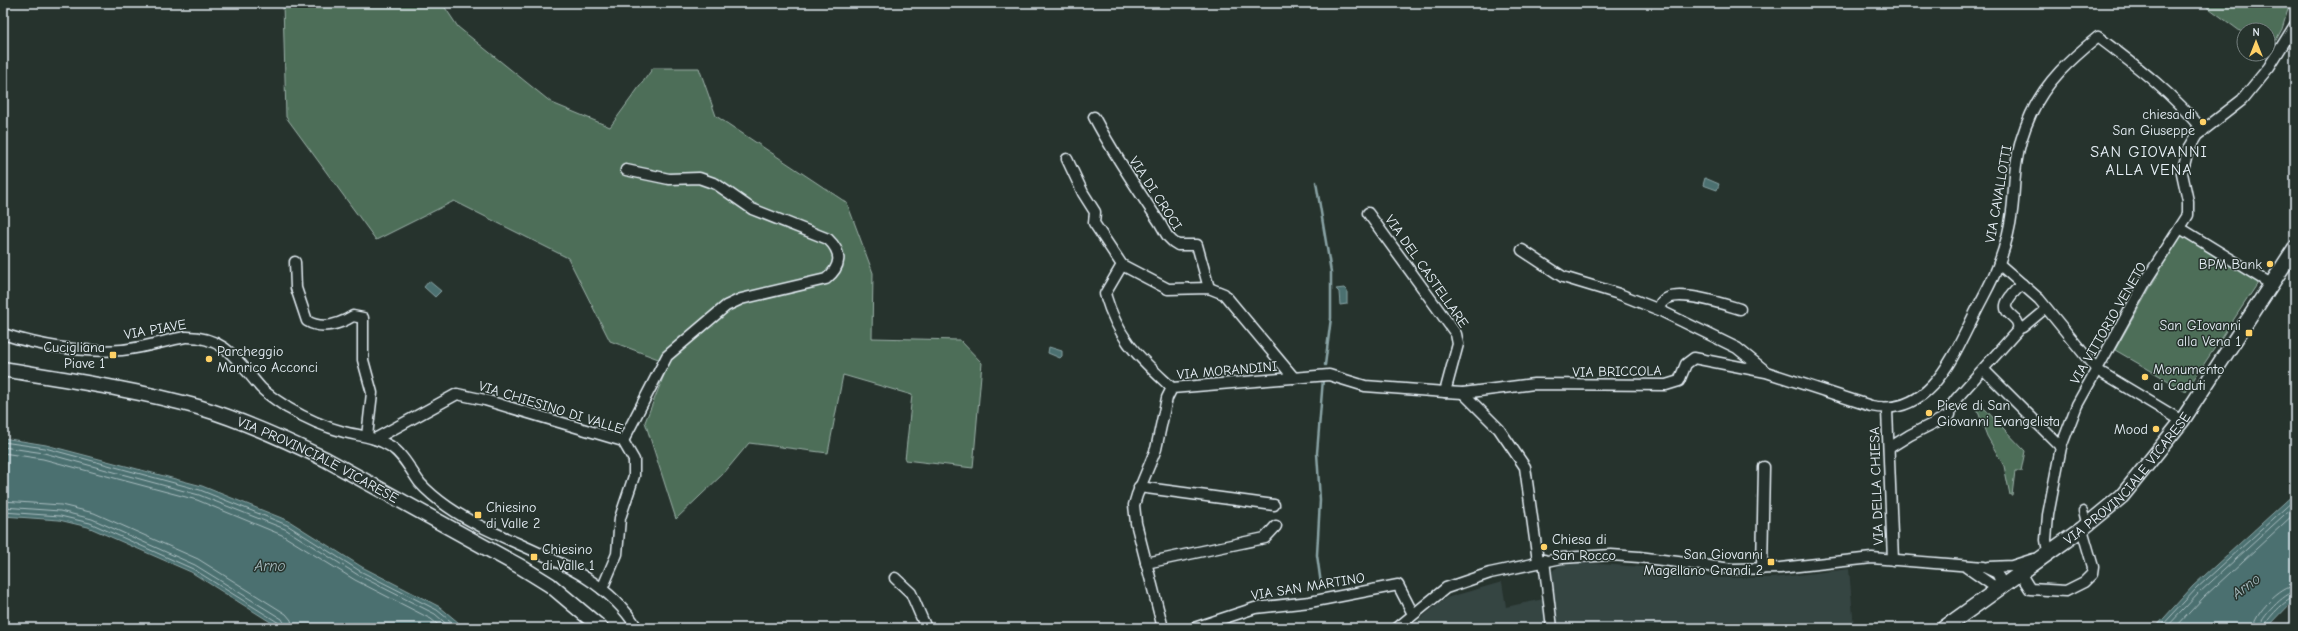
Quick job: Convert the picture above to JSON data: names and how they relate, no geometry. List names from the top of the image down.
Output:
{
  "streets": {
    "main road": ["VIA PROVINCIALE VICARESE"],
    "street": [
      "VIA DI CROCI",
      "VIA CAVALLOTTI",
      "VIA DEL CASTELLARE",
      "VIA VITTORIO VENETO",
      "VIA PIAVE",
      "VIA MORANDINI",
      "VIA BRICCOLA",
      "VIA CHIESINO DI VALLE",
      "VIA DELLA CHIESA",
      "VIA SAN MARTINO"
    ]
  },
  "crossings": [
    ["VIA CAVALLOTTI", "VIA VITTORIO VENETO"],
    ["VIA CAVALLOTTI", "VIA BRICCOLA"],
    ["VIA CAVALLOTTI", "VIA DELLA CHIESA"],
    ["VIA DEL CASTELLARE", "VIA MORANDINI"],
    ["VIA DEL CASTELLARE", "VIA BRICCOLA"],
    ["VIA VITTORIO VENETO", "VIA PROVINCIALE VICARESE"],
    ["VIA PIAVE", "VIA CHIESINO DI VALLE"],
    ["VIA MORANDINI", "VIA BRICCOLA"],
    ["VIA BRICCOLA", "VIA DELLA CHIESA"]
  ],
  "districts": ["SAN GIOVANNI ALLA VENA"],
  "water": ["Arno"],
  "places": {
    "other": [
      "chiesa di San Giuseppe",
      "BPM Bank",
      "Parcheggio Manrico Acconci",
      "Monumento ai Caduti",
      "Pieve di San Giovanni Evangelista",
      "Mood",
      "Chiesa di San Rocco"
    ],
    "transit": [
      "San GIovanni alla Vena 1",
      "Cucigliana Piave 1",
      "Chiesino di Valle 2",
      "Chiesino di Valle 1",
      "San Giovanni Magellano Grandi 2"
    ]
  },
  "north": "top"
}
